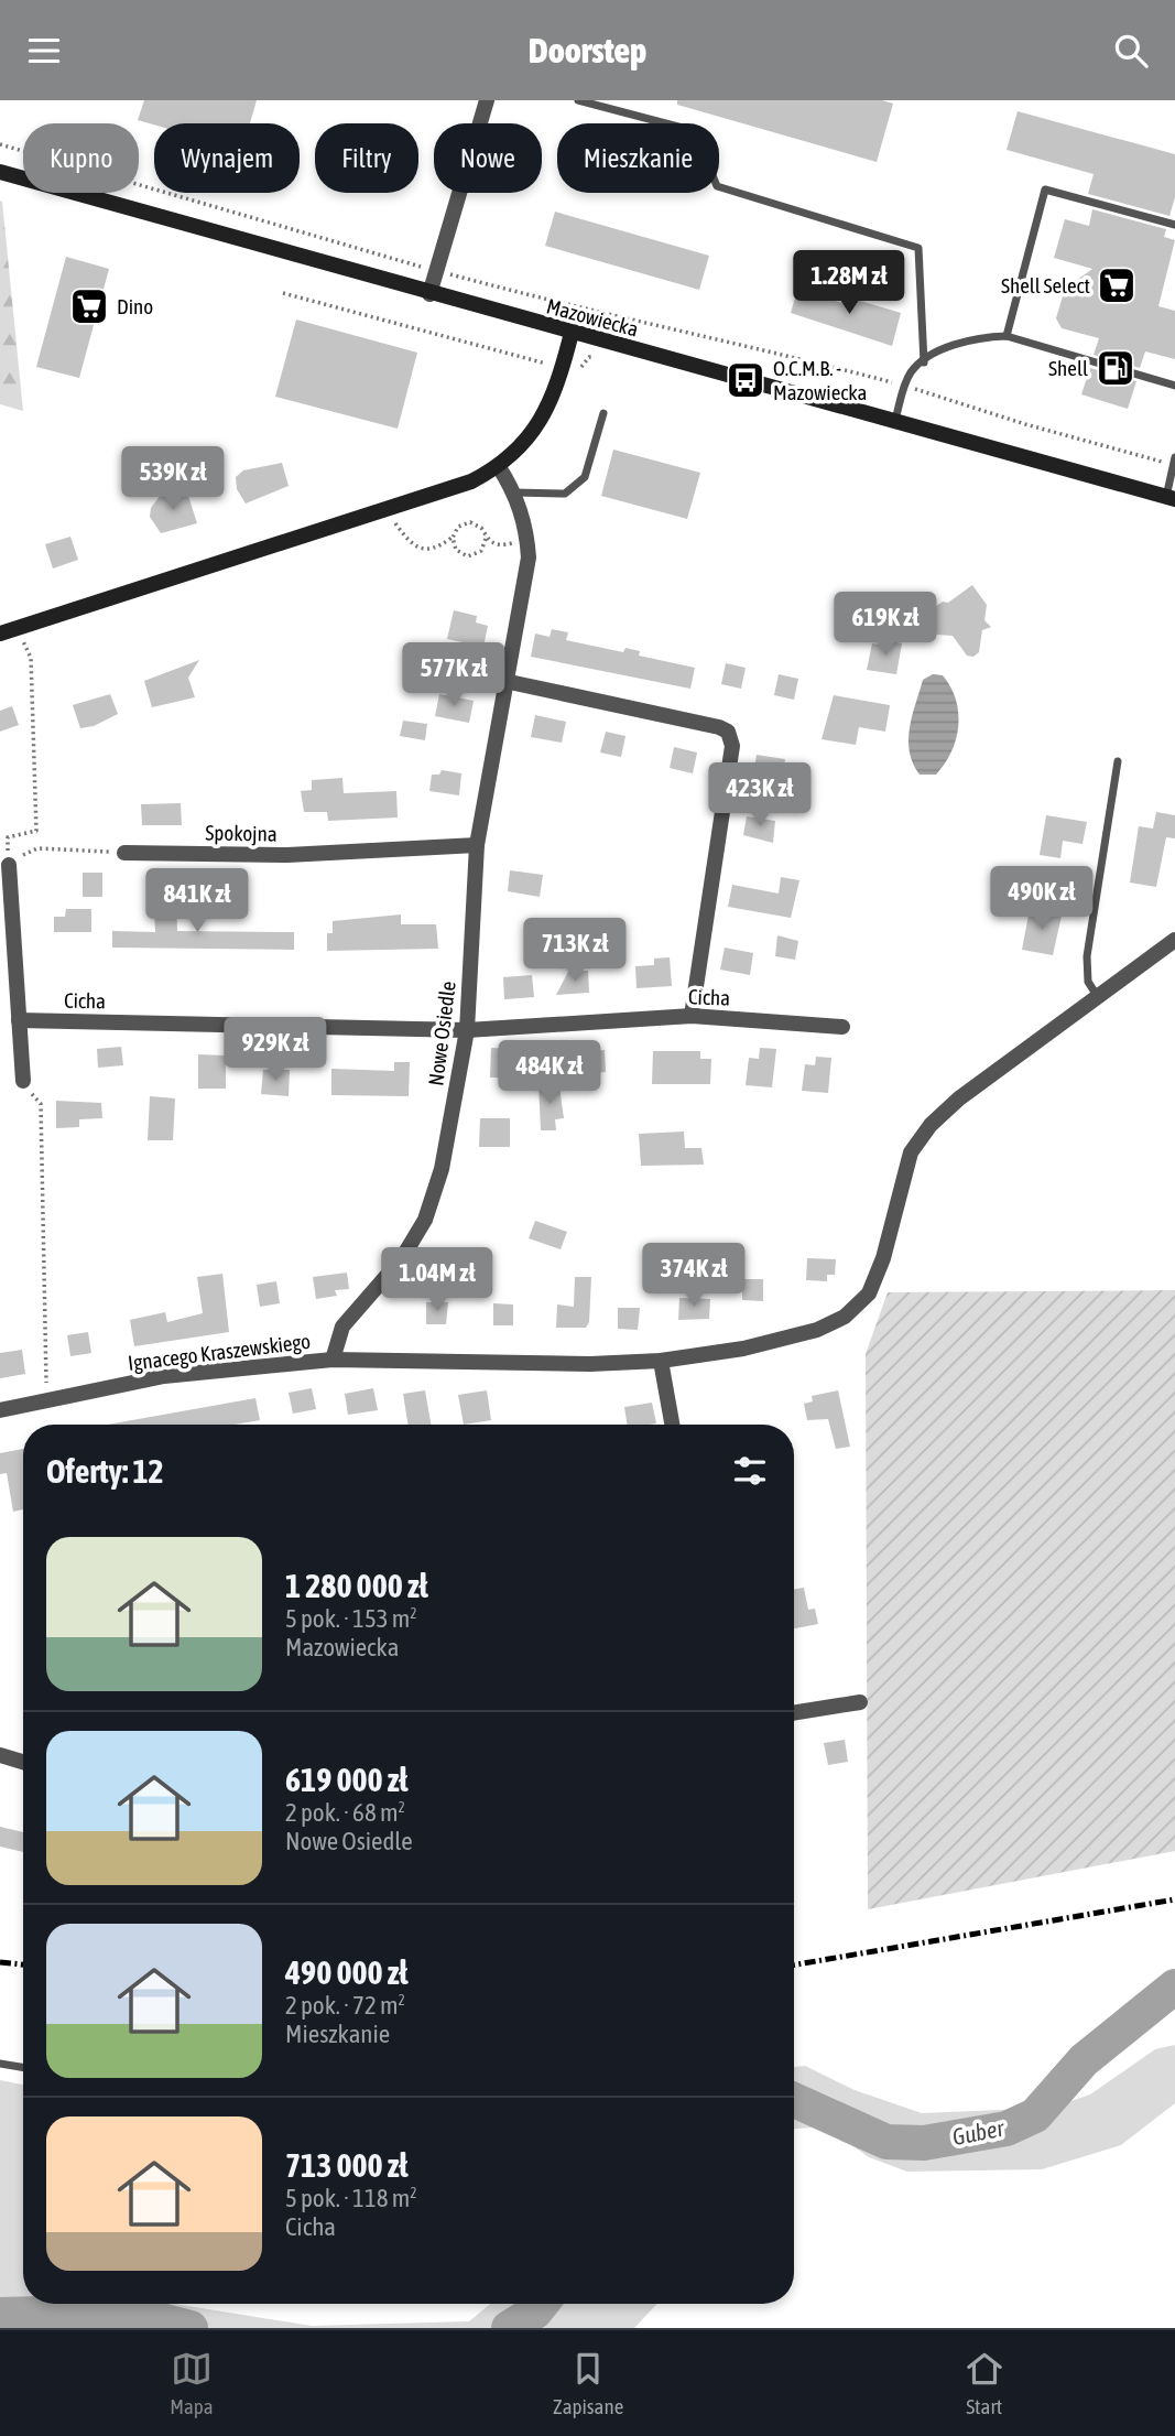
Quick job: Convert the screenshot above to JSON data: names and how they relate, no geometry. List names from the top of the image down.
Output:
{
  "streets": {
    "main road": ["Mazowiecka"],
    "street": [
      "Spokojna",
      "Cicha",
      "Nowe Osiedle",
      "Ignacego Kraszewskiego"
    ]
  },
  "crossings": [
    ["Spokojna", "Nowe Osiedle"],
    ["Cicha", "Nowe Osiedle"],
    ["Nowe Osiedle", "Ignacego Kraszewskiego"]
  ],
  "water": ["Guber"],
  "places": {
    "supermarket": ["Shell Select", "Dino"],
    "fuel station": ["Shell"],
    "bus stop": ["O.C.M.B. - Mazowiecka"]
  },
  "page": {
    "header": "Doorstep",
    "chip": [
      "Kupno",
      "Wynajem",
      "Filtry",
      "Nowe",
      "Mieszkanie"
    ],
    "price": [
      "1.28M zł",
      "539K zł",
      "619K zł",
      "577K zł",
      "423K zł",
      "490K zł",
      "841K zł",
      "713K zł",
      "929K zł",
      "484K zł",
      "374K zł",
      "1.04M zł"
    ],
    "heading": "Oferty: 12",
    "list": [
      {
        "name": "1 280 000 zł",
        "note": "5 pok. · 153 m² · Mazowiecka"
      },
      {
        "name": "619 000 zł",
        "note": "2 pok. · 68 m² · Nowe Osiedle"
      },
      {
        "name": "490 000 zł",
        "note": "2 pok. · 72 m² · Mieszkanie"
      },
      {
        "name": "713 000 zł",
        "note": "5 pok. · 118 m² · Cicha"
      }
    ],
    "tabs": ["Mapa", "Zapisane", "Start"]
  }
}
